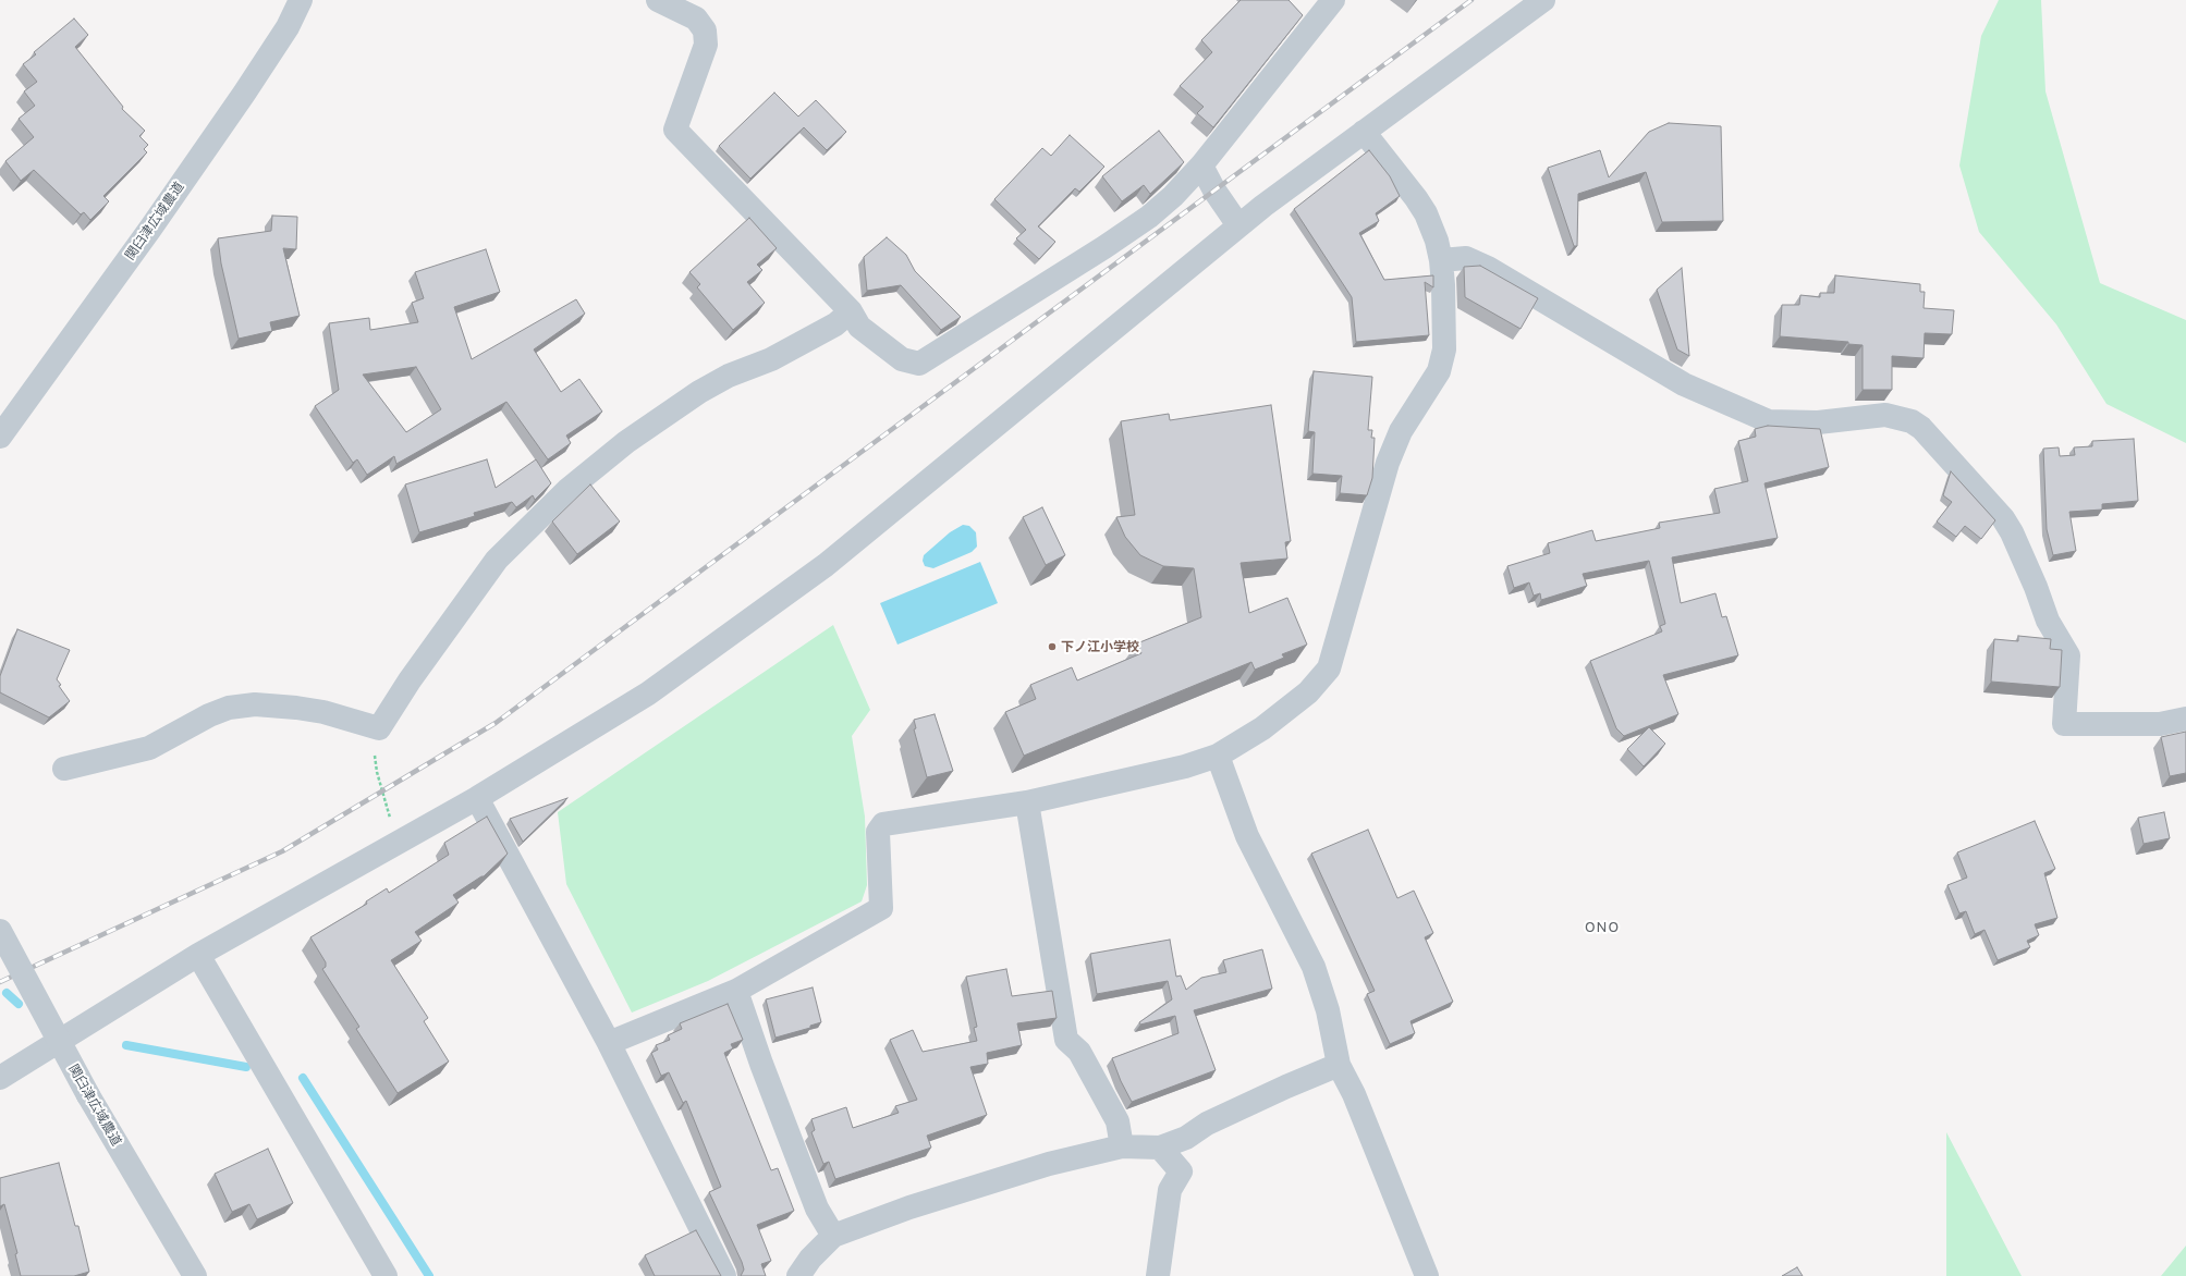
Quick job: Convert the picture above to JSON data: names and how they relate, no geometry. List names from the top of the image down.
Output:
{
  "streets": {
    "street": ["関臼津広域農道"]
  },
  "districts": ["ONO"],
  "places": ["下ノ江小学校"]
}
